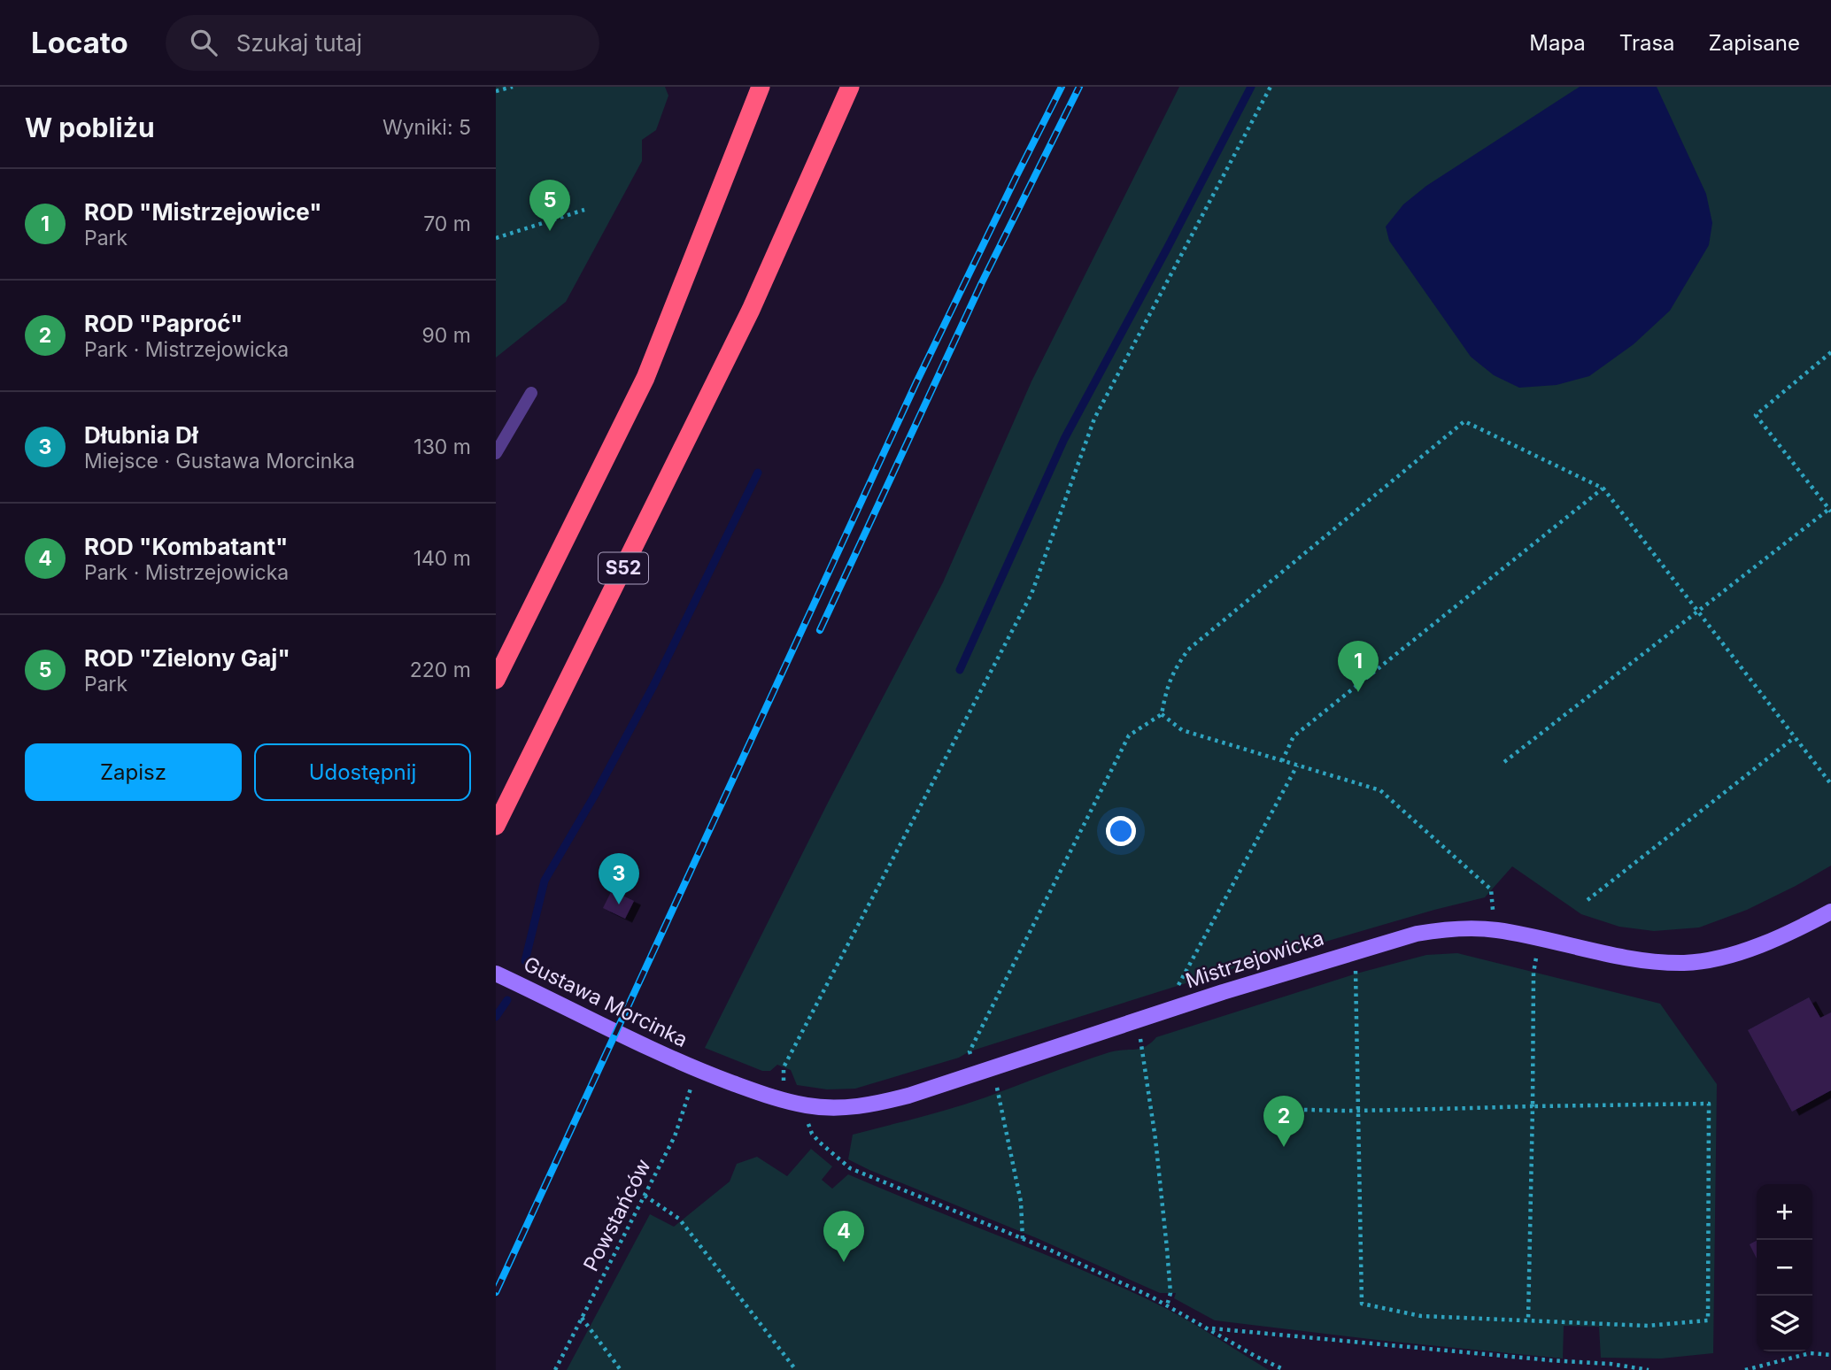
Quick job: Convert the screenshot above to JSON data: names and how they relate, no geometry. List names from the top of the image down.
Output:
{
  "streets": {
    "highway": ["S52"],
    "street": ["Mistrzejowicka", "Gustawa Morcinka"],
    "path": ["Powstańców"]
  },
  "crossings": [
    ["Mistrzejowicka", "Gustawa Morcinka"],
    ["Mistrzejowicka", "Powstańców"],
    ["Gustawa Morcinka", "Powstańców"]
  ],
  "page": {
    "header": "Locato",
    "search": "Szukaj tutaj",
    "nav": ["Mapa", "Trasa", "Zapisane"],
    "heading": ["W pobliżu", "Wyniki: 5"],
    "list": [
      {
        "mark": "1",
        "name": "ROD \"Mistrzejowice\"",
        "note": "Park",
        "value": "70 m"
      },
      {
        "mark": "2",
        "name": "ROD \"Paproć\"",
        "note": "Park · Mistrzejowicka",
        "value": "90 m"
      },
      {
        "mark": "3",
        "name": "Dłubnia Dł",
        "note": "Miejsce · Gustawa Morcinka",
        "value": "130 m"
      },
      {
        "mark": "4",
        "name": "ROD \"Kombatant\"",
        "note": "Park · Mistrzejowicka",
        "value": "140 m"
      },
      {
        "mark": "5",
        "name": "ROD \"Zielony Gaj\"",
        "note": "Park",
        "value": "220 m"
      }
    ],
    "pins": [
      "5",
      "1",
      "3",
      "2",
      "4"
    ],
    "buttons": ["Zapisz", "Udostępnij"],
    "map_buttons": ["+", "−"]
  }
}
